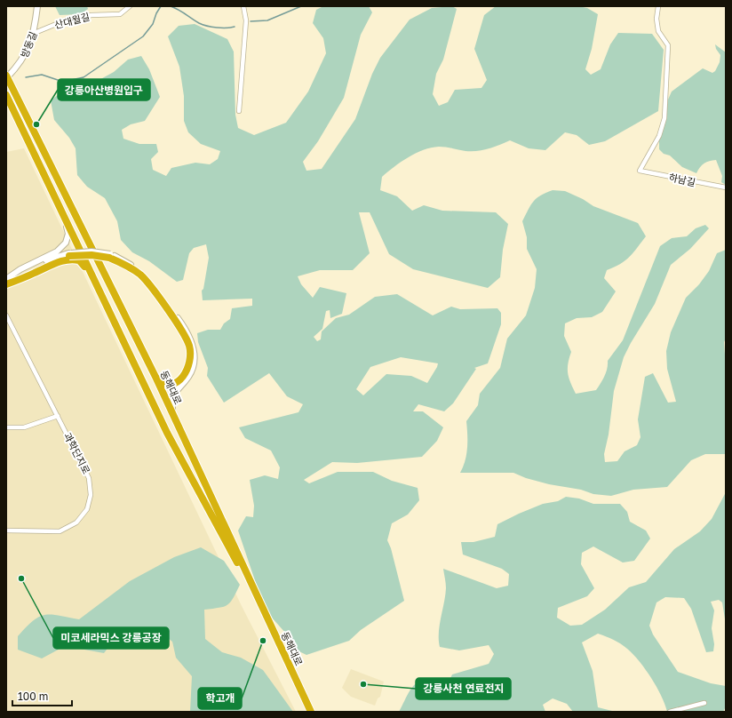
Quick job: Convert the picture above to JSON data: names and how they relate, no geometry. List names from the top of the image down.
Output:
{
  "streets": {
    "highway": ["동해대로"],
    "street": [
      "산대월길",
      "방동길",
      "하남길",
      "과학단지로"
    ]
  },
  "crossings": [
    ["산대월길", "방동길"],
    ["방동길", "동해대로"]
  ],
  "places": [
    "강릉아산병원입구",
    "미코세라믹스 강릉공장",
    "학고개",
    "강릉사천 연료전지"
  ],
  "scale_bar": "100 m"
}
